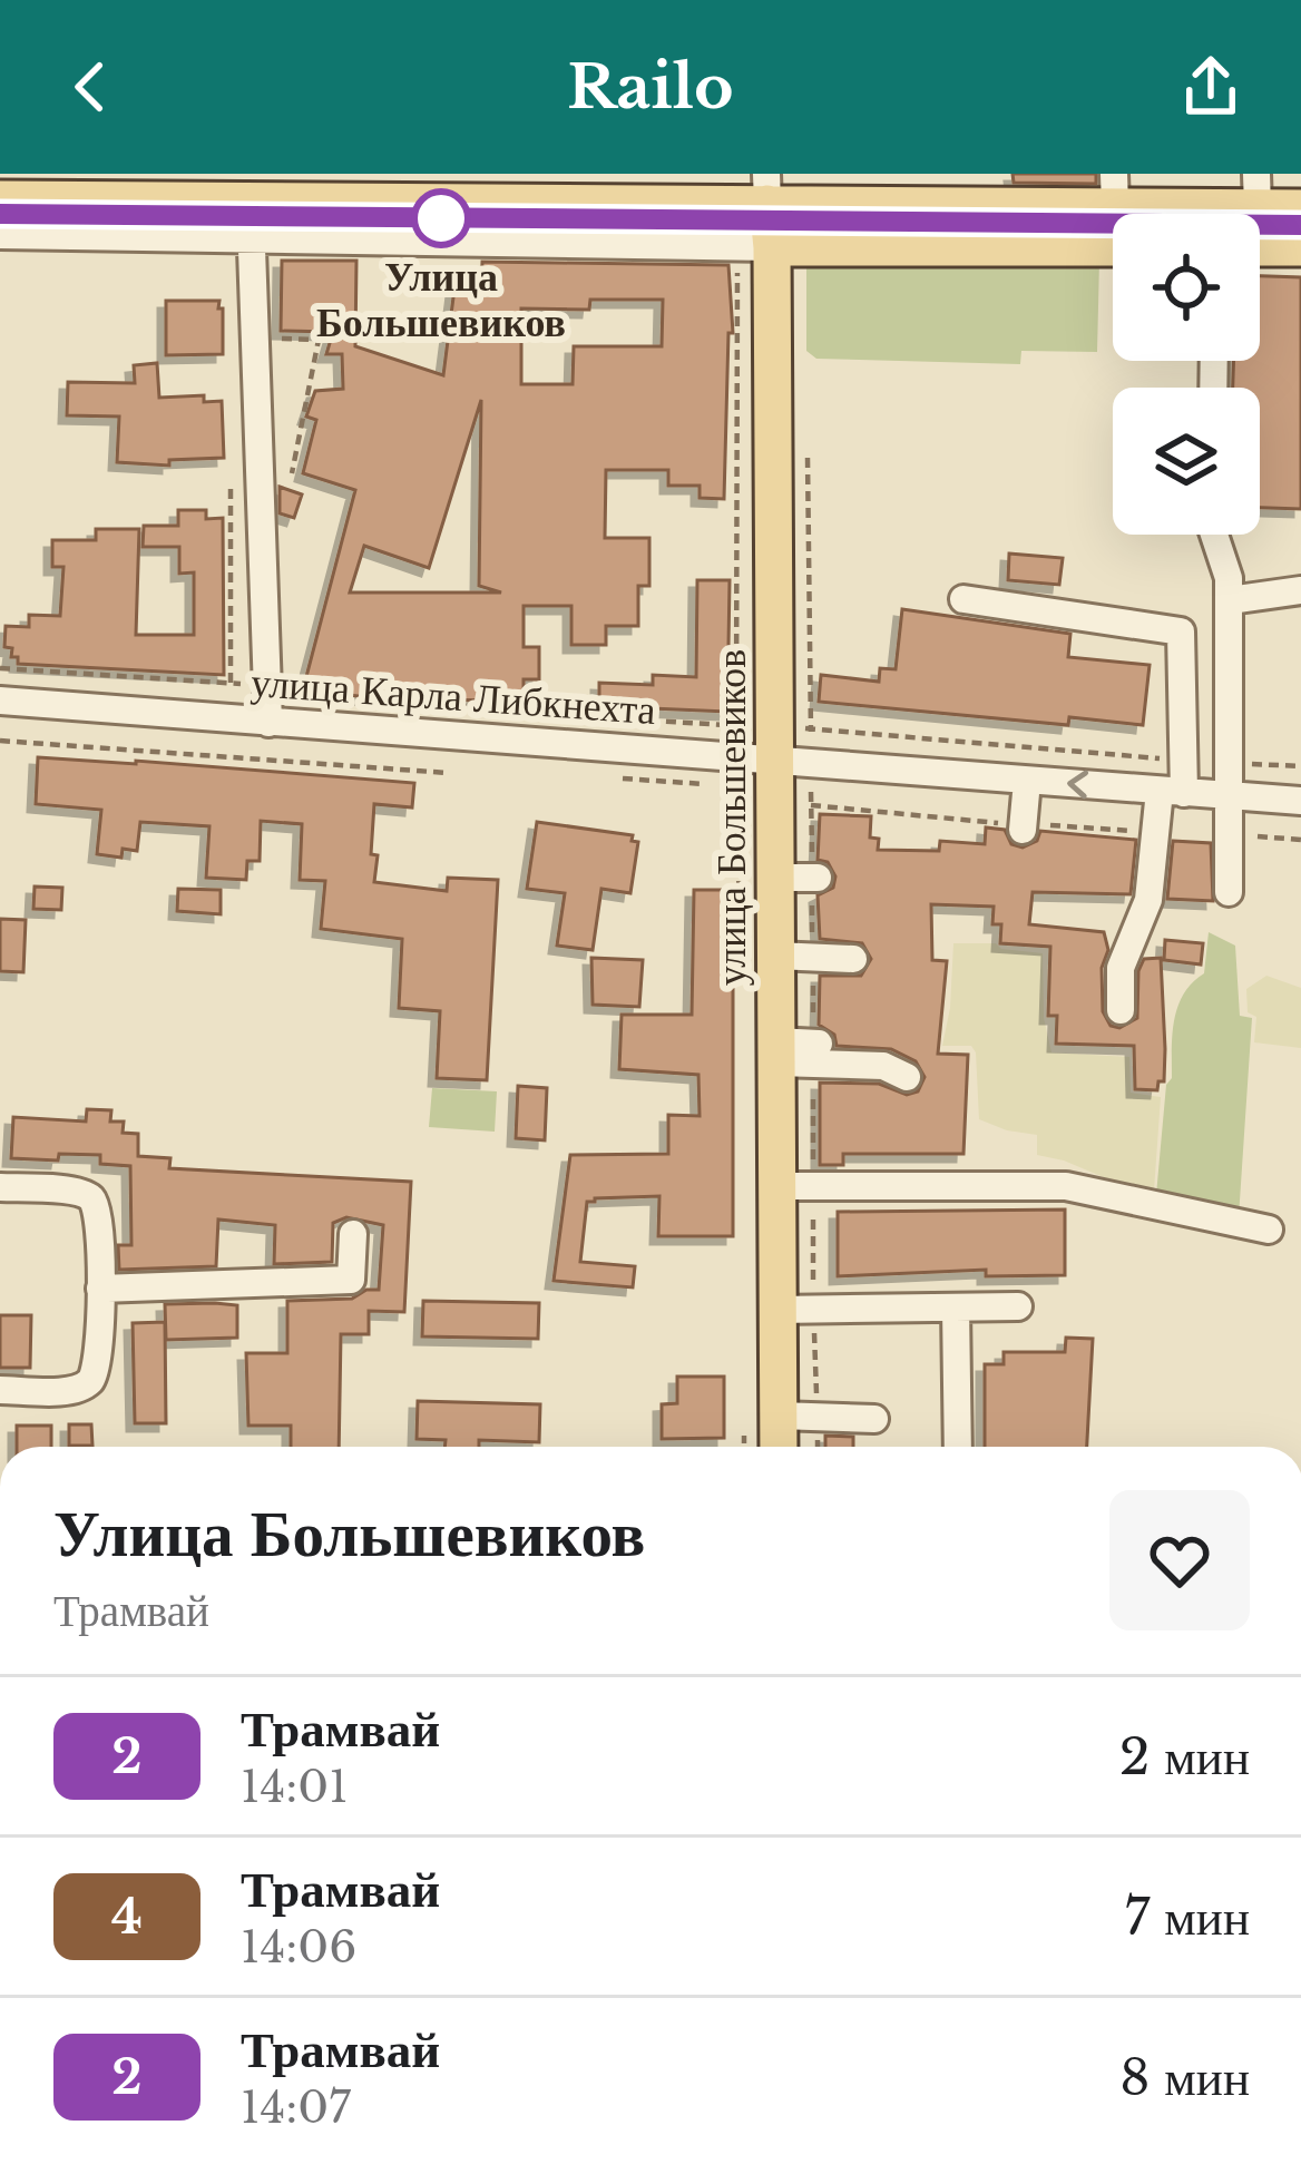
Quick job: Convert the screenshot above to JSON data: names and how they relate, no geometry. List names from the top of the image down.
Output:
{
  "streets": {
    "main road": ["улица Большевиков"],
    "street": ["улица Карла Либкнехта"]
  },
  "crossings": [
    ["улица Карла Либкнехта", "улица Большевиков"]
  ],
  "places": ["Улица Большевиков"],
  "lines": ["tram line 2"],
  "page": {
    "header": "Railo",
    "heading": ["Улица Большевиков", "Трамвай"],
    "list": [
      {
        "mark": "2",
        "name": "Трамвай",
        "note": "14:01",
        "value": "2 мин"
      },
      {
        "mark": "4",
        "name": "Трамвай",
        "note": "14:06",
        "value": "7 мин"
      },
      {
        "mark": "2",
        "name": "Трамвай",
        "note": "14:07",
        "value": "8 мин"
      }
    ]
  }
}
